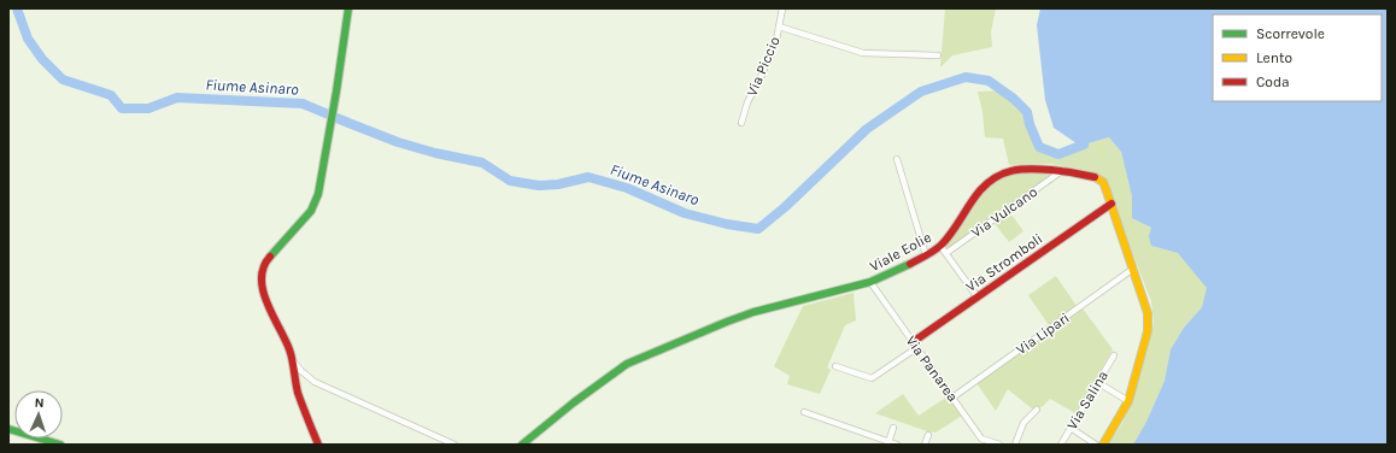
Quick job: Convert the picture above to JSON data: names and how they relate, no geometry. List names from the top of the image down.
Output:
{
  "streets": {
    "street": [
      "Via Piccio",
      "Via Vulcano",
      "Viale Eolie",
      "Via Stromboli",
      "Via Lipari",
      "Via Panarea",
      "Via Salina"
    ]
  },
  "crossings": [
    ["Via Vulcano", "Viale Eolie"],
    ["Viale Eolie", "Via Stromboli"],
    ["Viale Eolie", "Via Lipari"],
    ["Viale Eolie", "Via Panarea"],
    ["Via Stromboli", "Via Panarea"],
    ["Via Lipari", "Via Panarea"]
  ],
  "water": ["Fiume Asinaro"],
  "legend": ["Scorrevole", "Lento", "Coda"],
  "north": "top"
}
